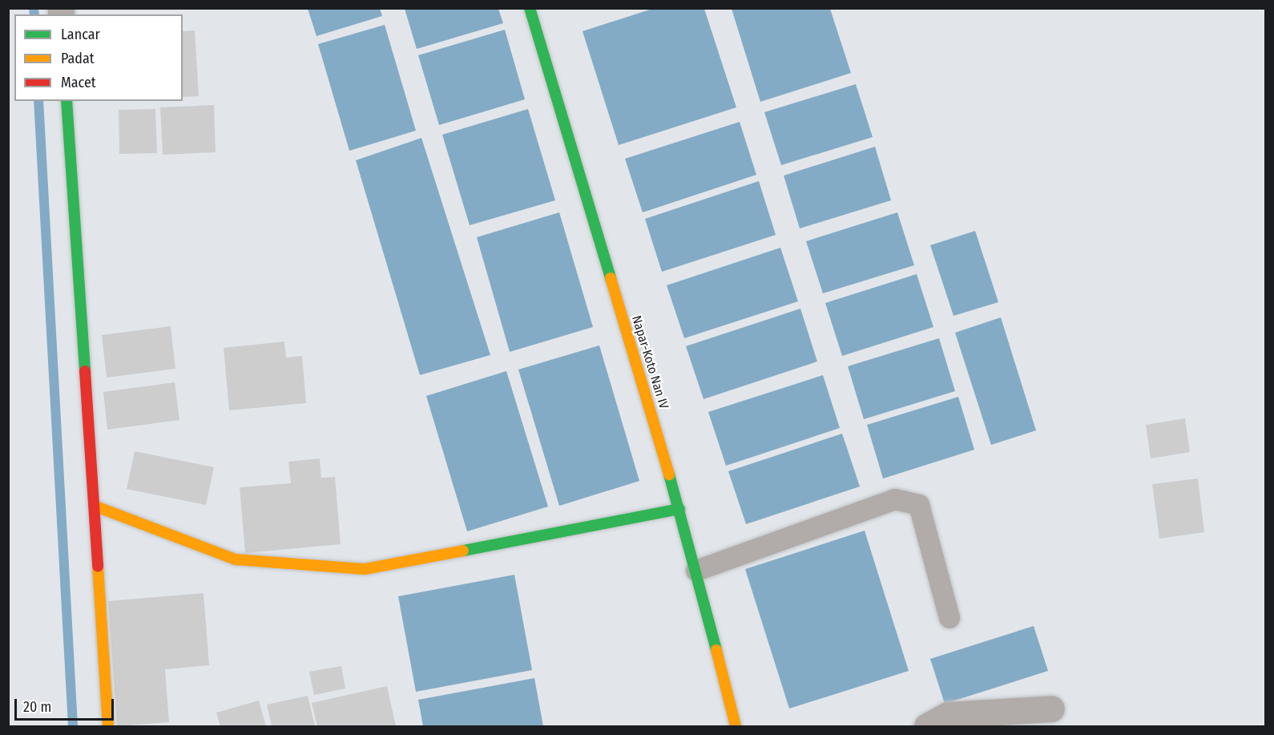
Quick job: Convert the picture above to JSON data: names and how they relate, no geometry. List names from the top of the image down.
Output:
{
  "streets": {
    "street": ["Napar-Koto Nan IV"]
  },
  "legend": ["Lancar", "Padat", "Macet"],
  "scale_bar": "20 m"
}
